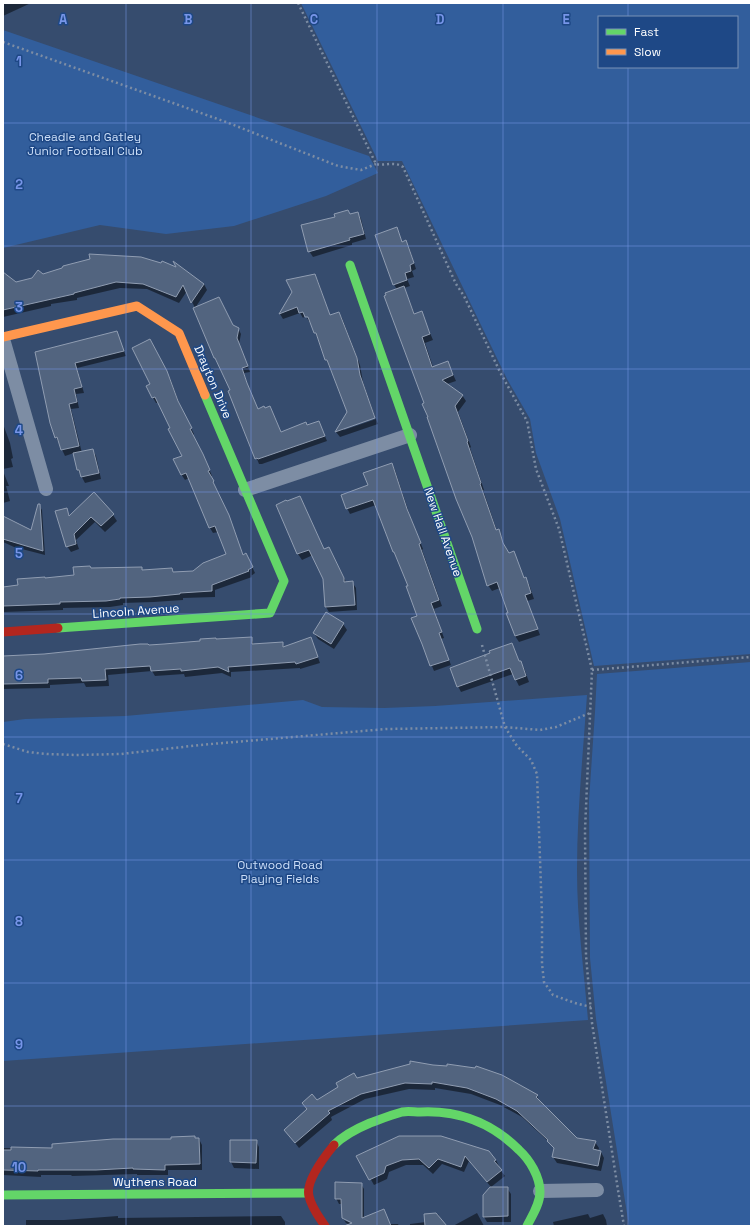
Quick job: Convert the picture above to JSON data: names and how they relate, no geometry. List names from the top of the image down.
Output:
{
  "streets": {
    "street": [
      "Drayton Drive",
      "New Hall Avenue",
      "Lincoln Avenue",
      "Wythens Road"
    ]
  },
  "crossings": [
    ["Drayton Drive", "Lincoln Avenue"]
  ],
  "parks": ["Cheadle and Gatley Junior Football Club", "Outwood Road Playing Fields"],
  "legend": ["Fast", "Slow"],
  "grid": {
    "columns": [
      "A",
      "B",
      "C",
      "D",
      "E"
    ],
    "rows": [
      "1",
      "2",
      "3",
      "4",
      "5",
      "6",
      "7",
      "8",
      "9",
      "10"
    ]
  }
}
